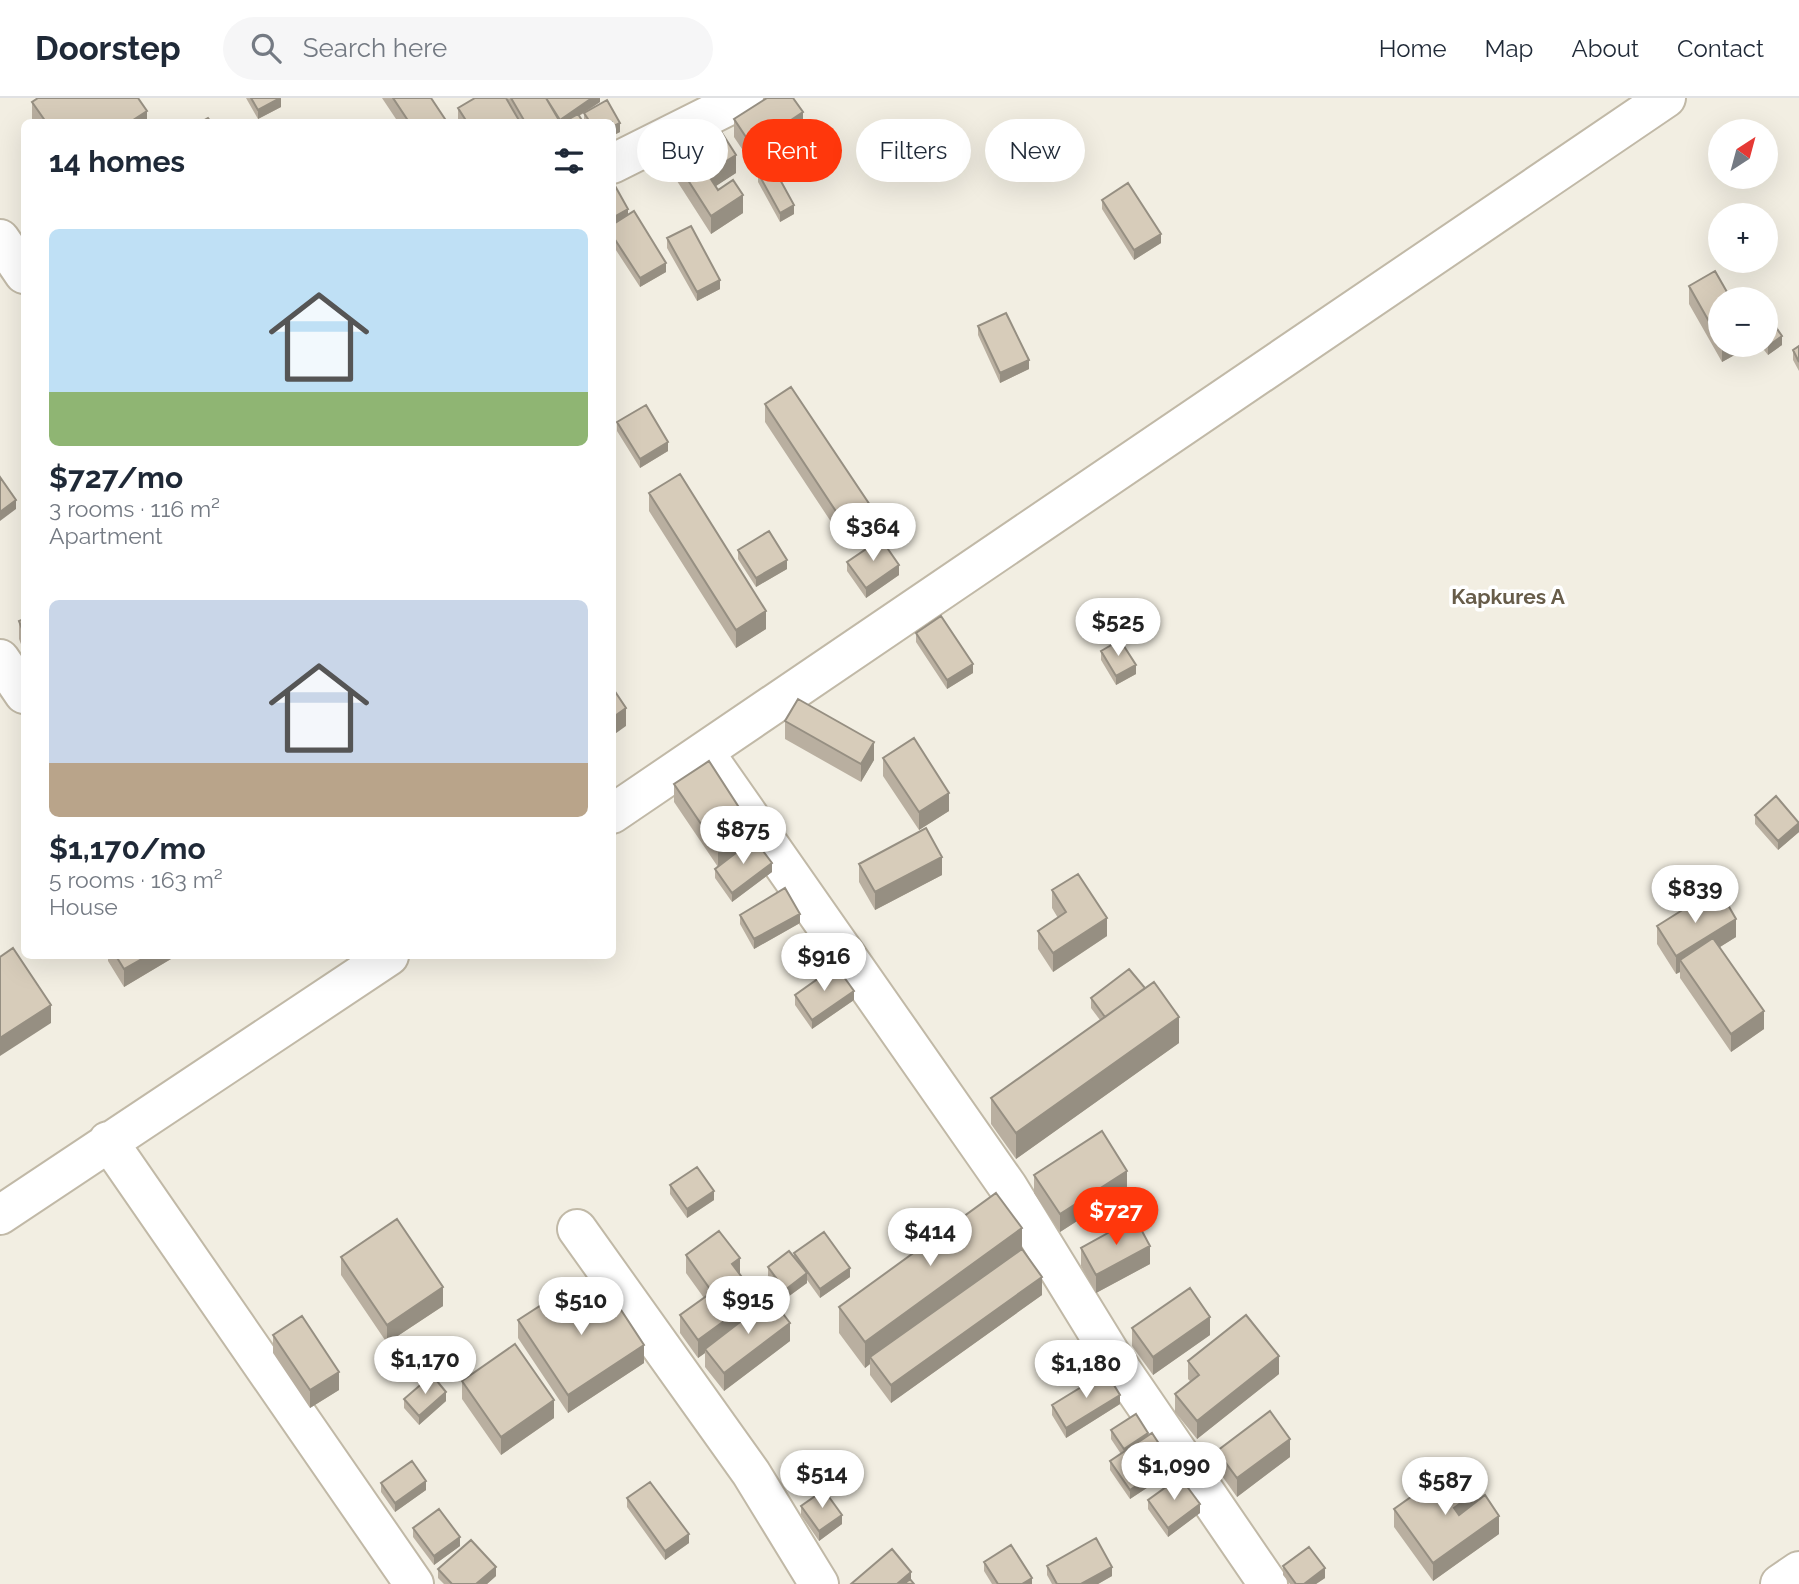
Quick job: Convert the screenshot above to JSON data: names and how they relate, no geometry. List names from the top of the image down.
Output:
{
  "districts": ["Kapkures A"],
  "north": "top right",
  "page": {
    "header": "Doorstep",
    "search": "Search here",
    "nav": [
      "Home",
      "Map",
      "About",
      "Contact"
    ],
    "map_buttons": ["+", "−"],
    "chip": [
      "Buy",
      "Rent",
      "Filters",
      "New"
    ],
    "heading": "14 homes",
    "list": [
      {
        "name": "$727/mo",
        "note": "3 rooms · 116 m² · Apartment"
      },
      {
        "name": "$1,170/mo",
        "note": "5 rooms · 163 m² · House"
      }
    ],
    "price": [
      "$364",
      "$525",
      "$875",
      "$839",
      "$916",
      "$727",
      "$414",
      "$915",
      "$510",
      "$1,170",
      "$1,180",
      "$1,090",
      "$514",
      "$587"
    ]
  }
}
